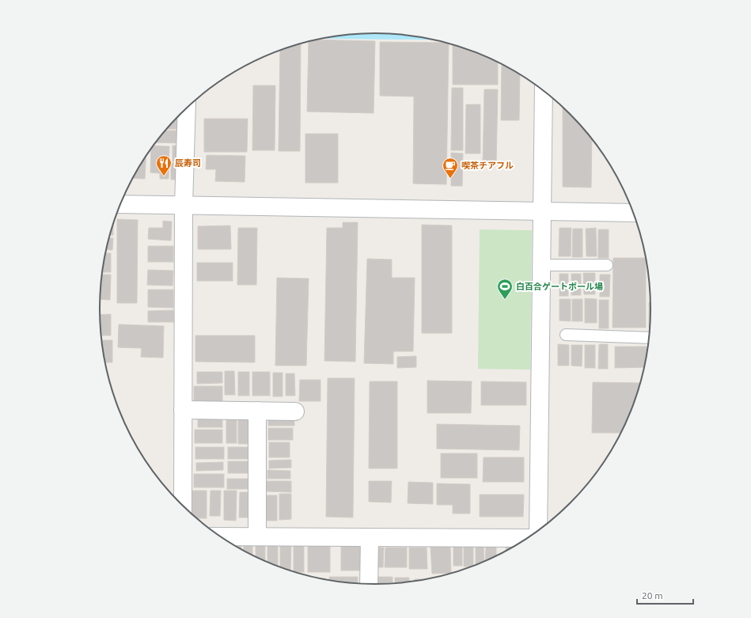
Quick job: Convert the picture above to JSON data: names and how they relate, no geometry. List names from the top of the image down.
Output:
{
  "places": {
    "restaurant": ["辰寿司"],
    "cafe": ["喫茶チアフル"],
    "sports": ["白百合ゲートボール場"]
  },
  "scale_bar": "20 m"
}
